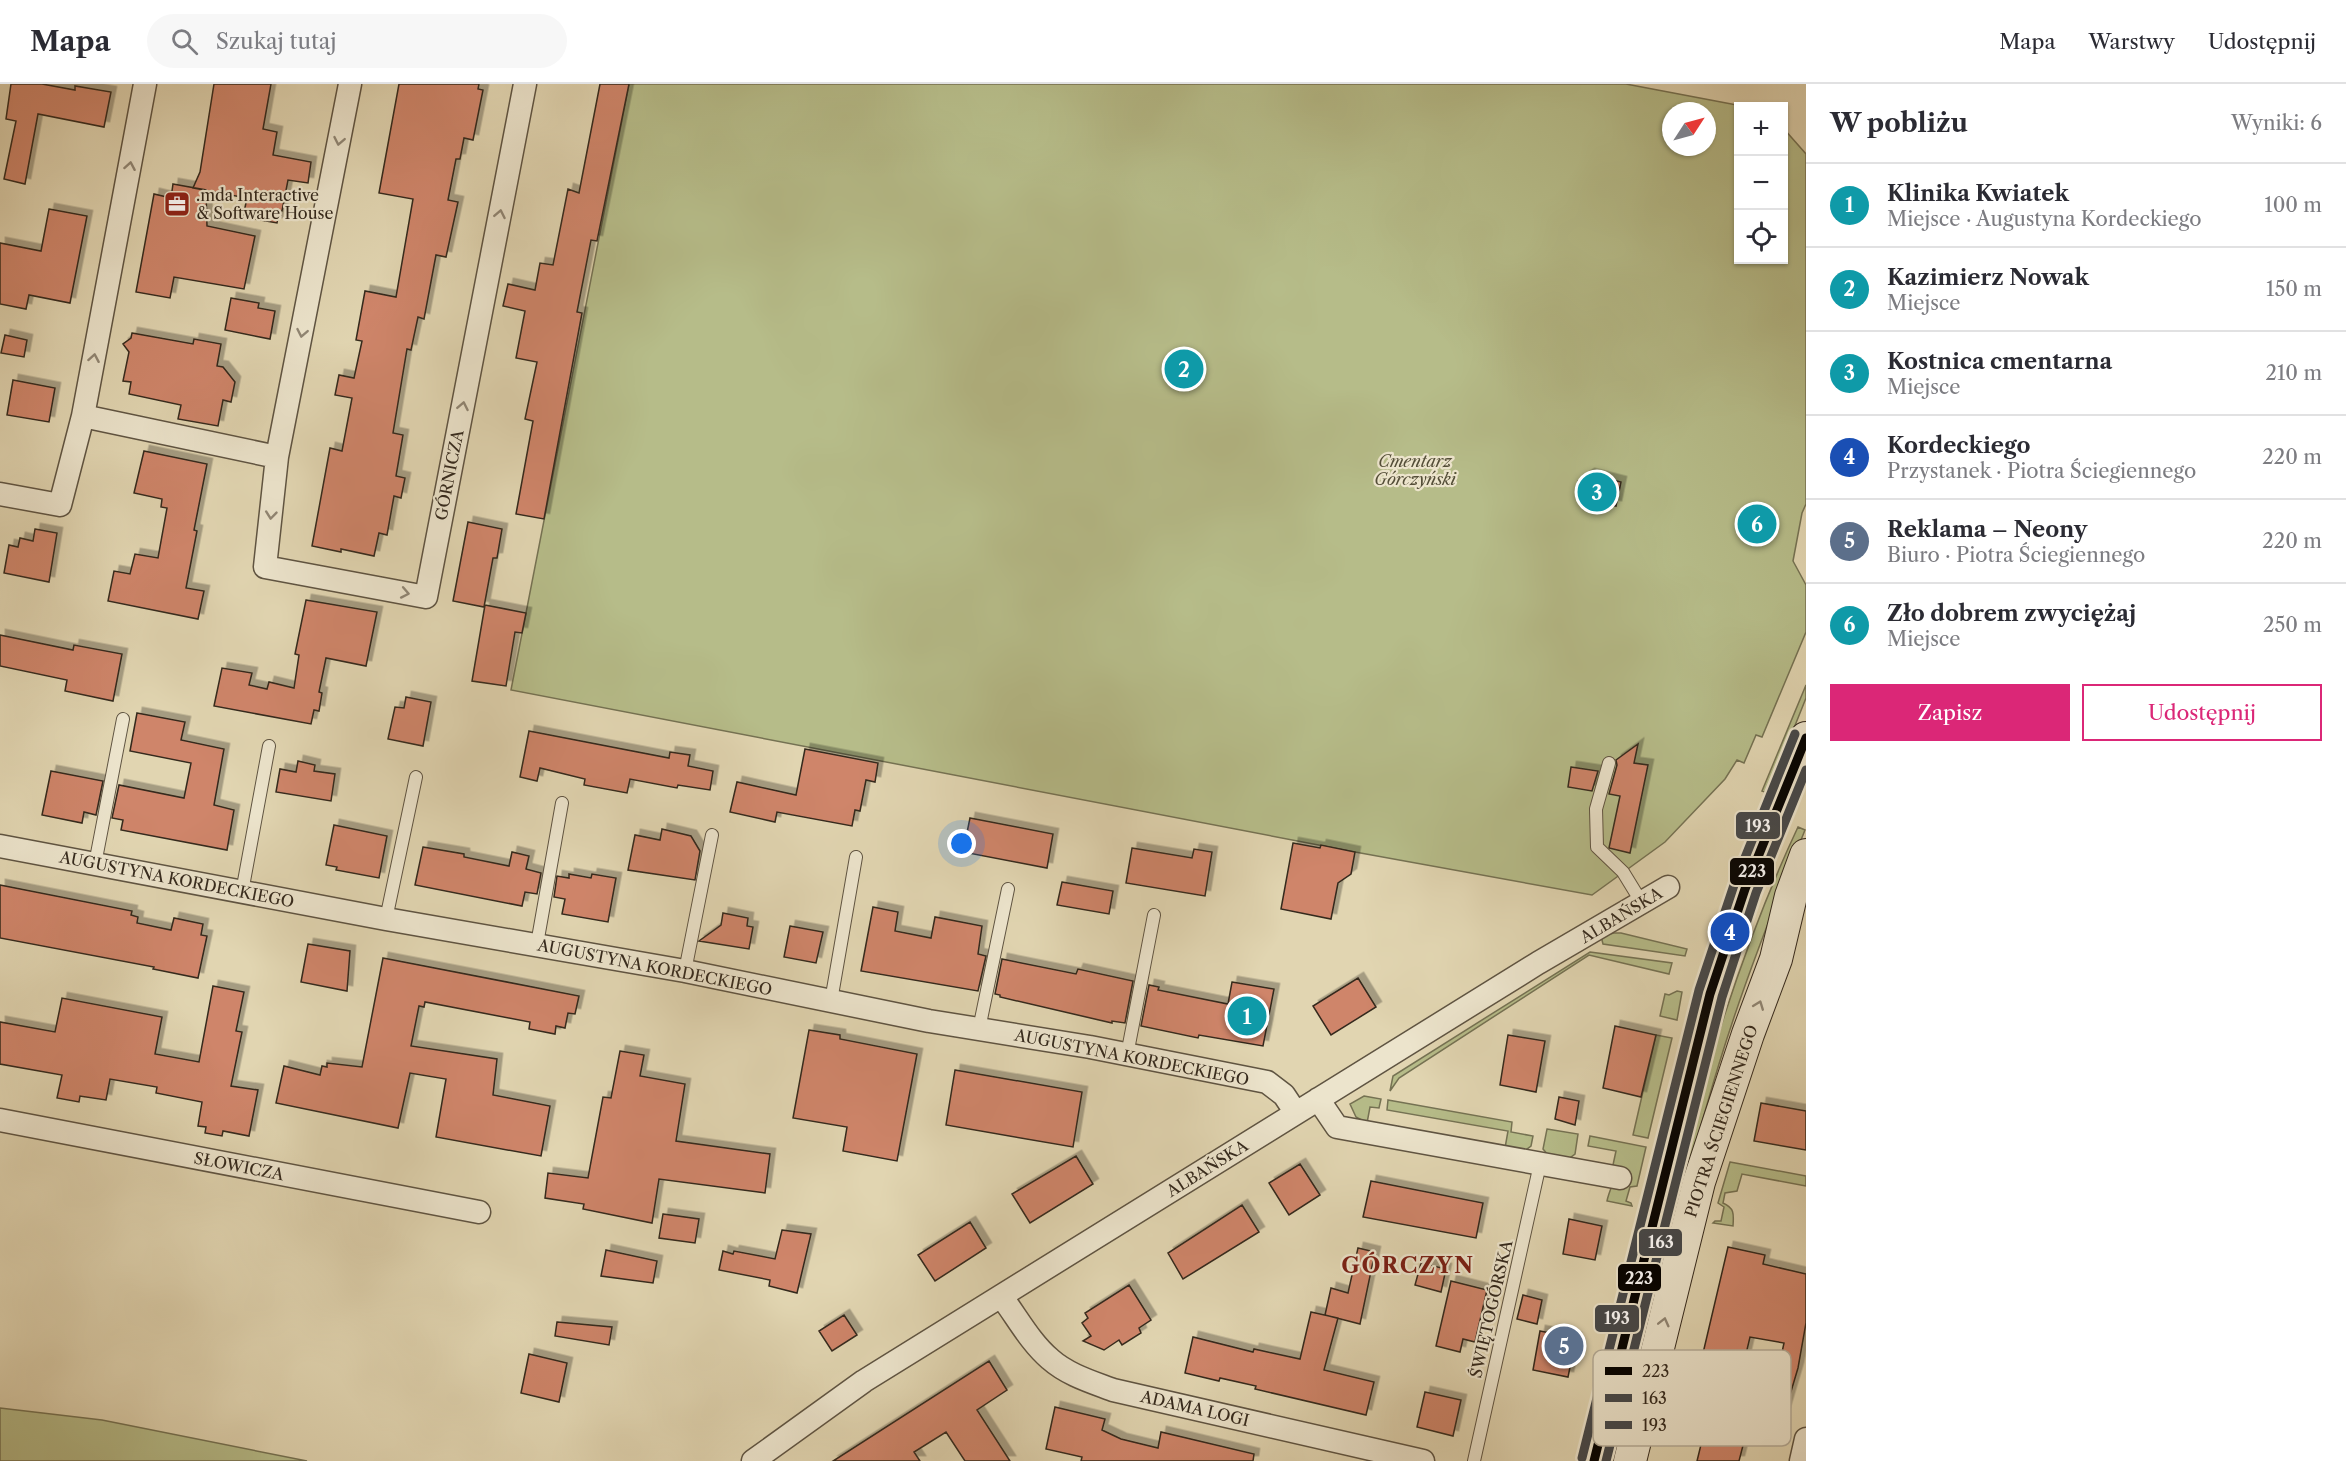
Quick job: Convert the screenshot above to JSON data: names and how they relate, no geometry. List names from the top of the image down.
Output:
{
  "streets": {
    "main road": ["PIOTRA ŚCIEGIENNEGO"],
    "street": [
      "GÓRNICZA",
      "AUGUSTYNA KORDECKIEGO",
      "ALBAŃSKA",
      "SŁOWICZA",
      "ADAMA LOGI"
    ],
    "lane": ["ŚWIĘTOGÓRSKA"]
  },
  "crossings": [
    ["AUGUSTYNA KORDECKIEGO", "ALBAŃSKA"],
    ["ALBAŃSKA", "ADAMA LOGI"]
  ],
  "districts": ["GÓRCZYN"],
  "parks": ["Cmentarz Górczyński"],
  "places": {
    "office": [".mda Interactive & Software House"]
  },
  "lines": ["transit line 193", "transit line 223", "transit line 163"],
  "legend": ["223", "163", "193"],
  "north": "top right",
  "page": {
    "header": "Mapa",
    "search": "Szukaj tutaj",
    "nav": ["Mapa", "Warstwy", "Udostępnij"],
    "heading": ["W pobliżu", "Wyniki: 6"],
    "map_buttons": ["+", "−"],
    "list": [
      {
        "mark": "1",
        "name": "Klinika Kwiatek",
        "note": "Miejsce · Augustyna Kordeckiego",
        "value": "100 m"
      },
      {
        "mark": "2",
        "name": "Kazimierz Nowak",
        "note": "Miejsce",
        "value": "150 m"
      },
      {
        "mark": "3",
        "name": "Kostnica cmentarna",
        "note": "Miejsce",
        "value": "210 m"
      },
      {
        "mark": "4",
        "name": "Kordeckiego",
        "note": "Przystanek · Piotra Ściegiennego",
        "value": "220 m"
      },
      {
        "mark": "5",
        "name": "Reklama – Neony",
        "note": "Biuro · Piotra Ściegiennego",
        "value": "220 m"
      },
      {
        "mark": "6",
        "name": "Zło dobrem zwyciężaj",
        "note": "Miejsce",
        "value": "250 m"
      }
    ],
    "pins": [
      "2",
      "3",
      "6",
      "4",
      "1",
      "5"
    ],
    "buttons": ["Zapisz", "Udostępnij"]
  }
}
